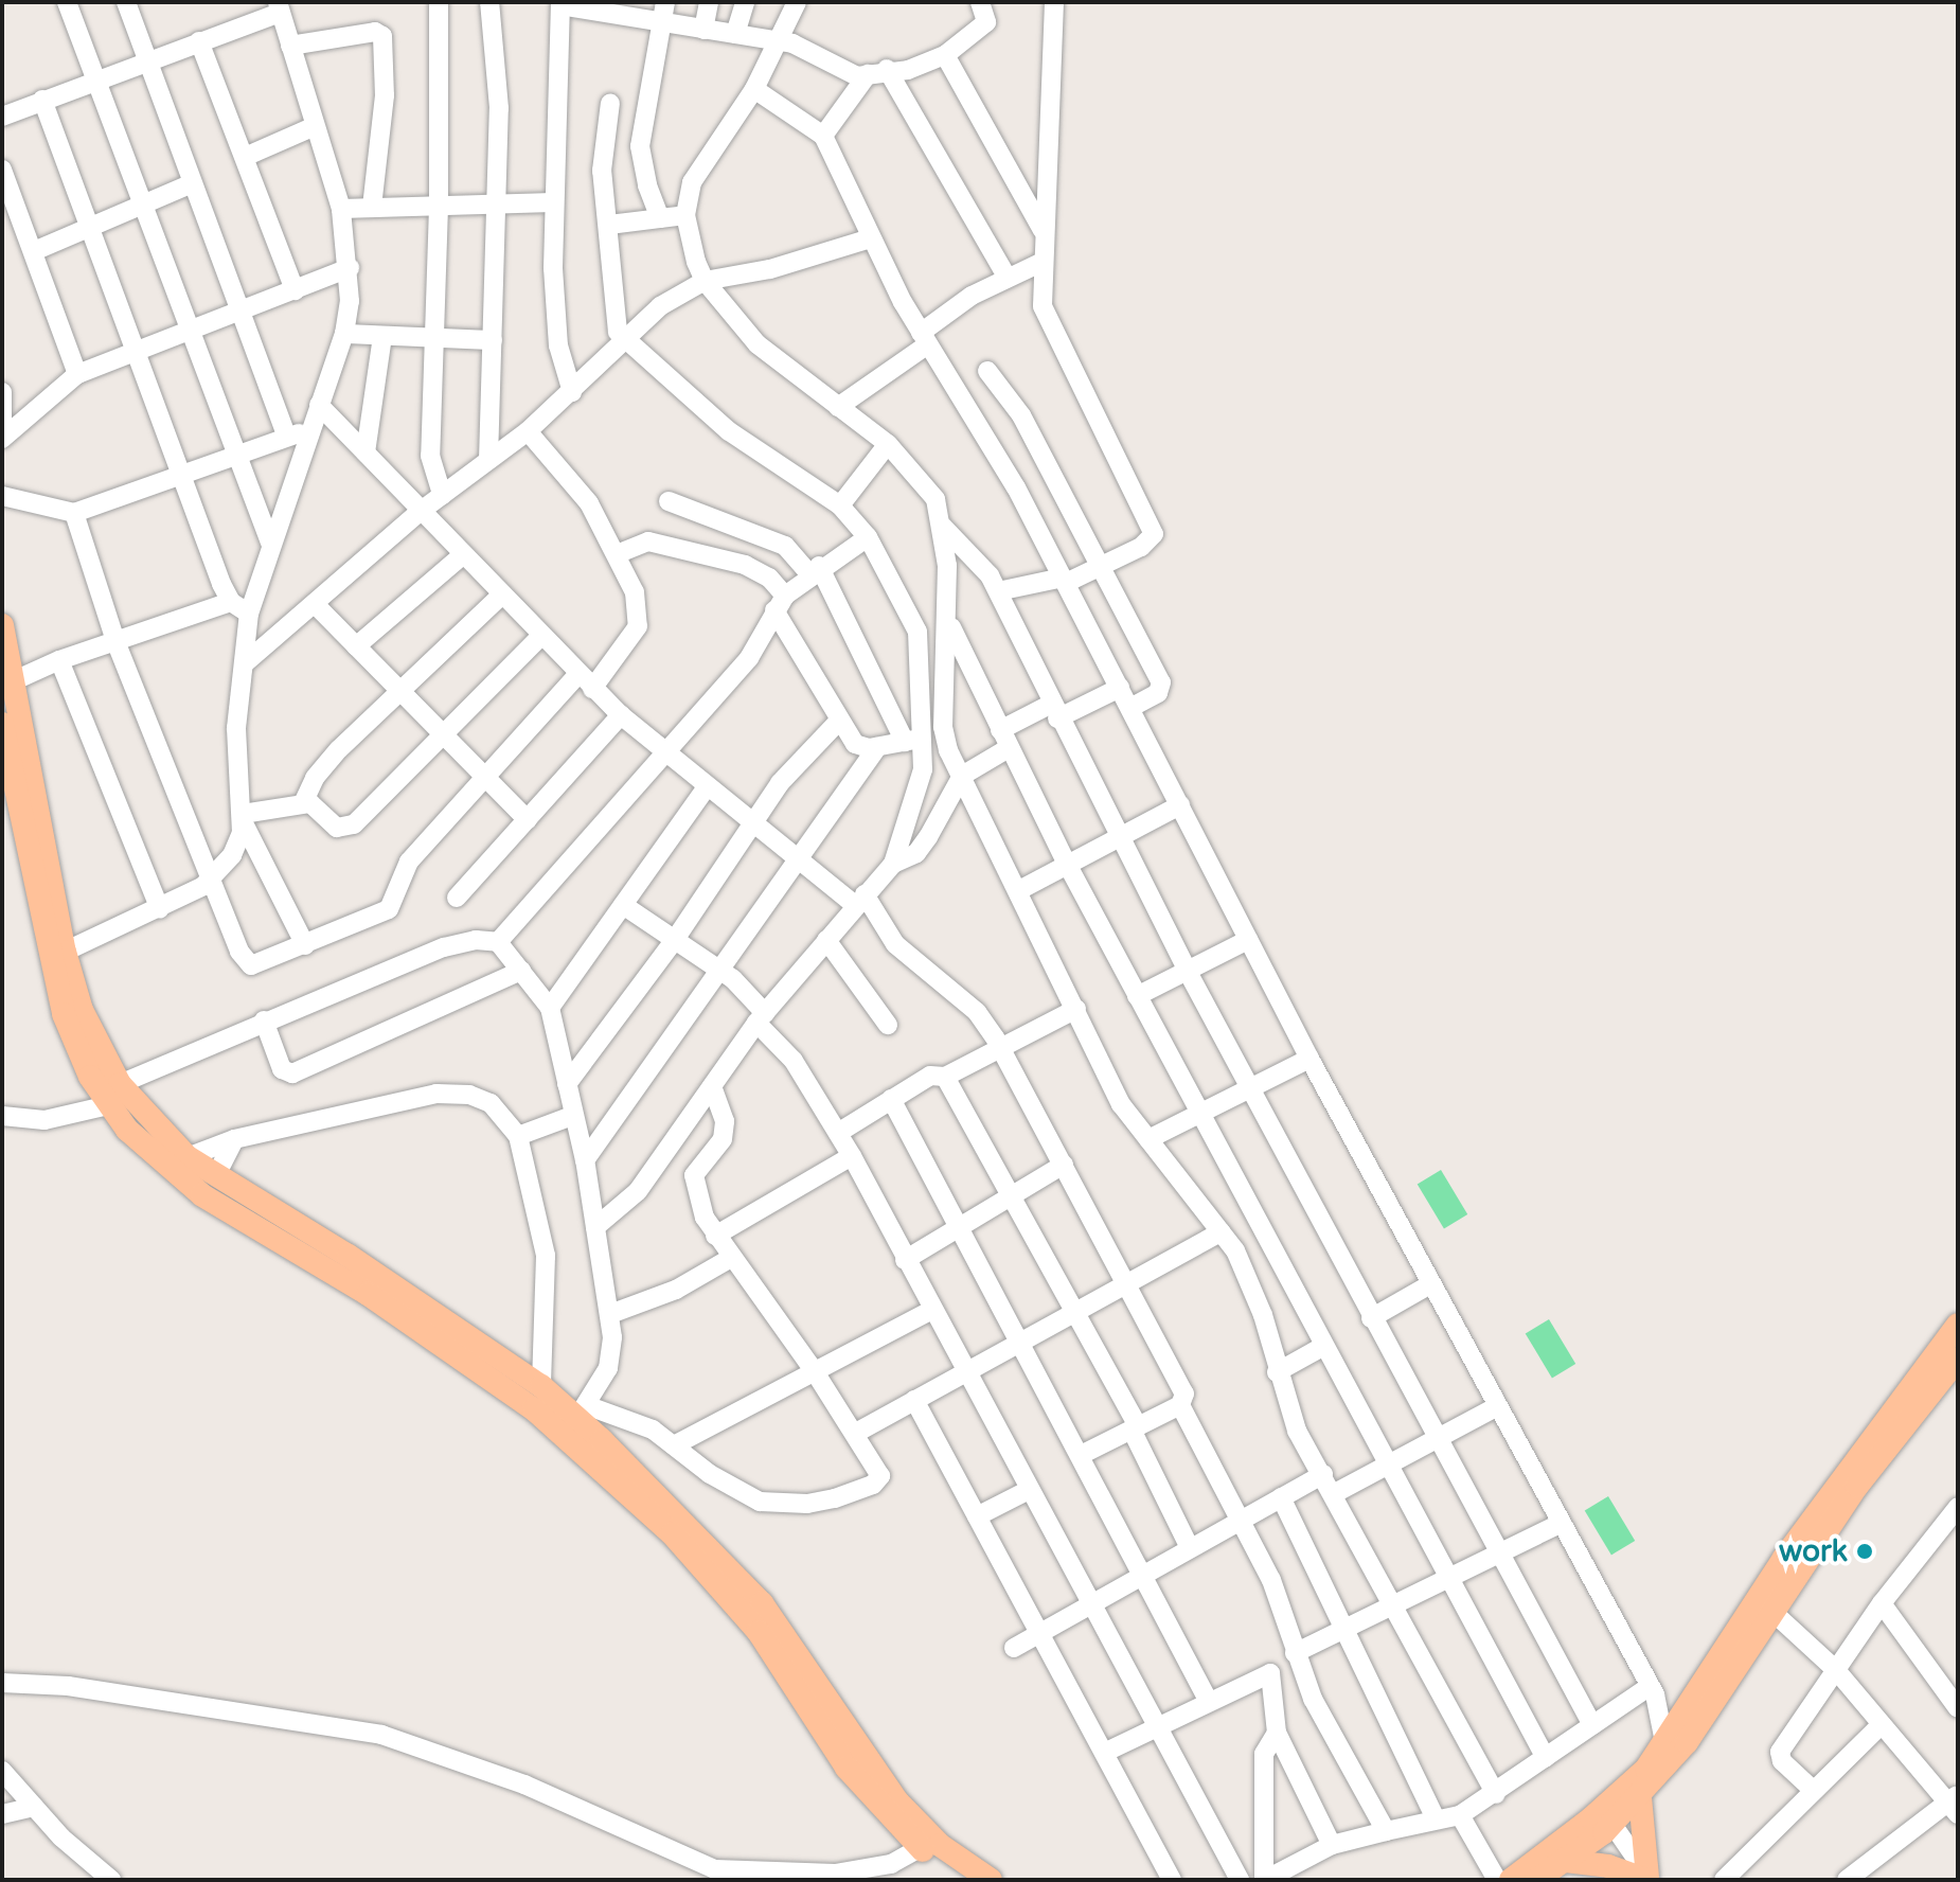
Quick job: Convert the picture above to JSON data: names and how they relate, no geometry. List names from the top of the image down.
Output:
{
  "places": ["work"]
}
